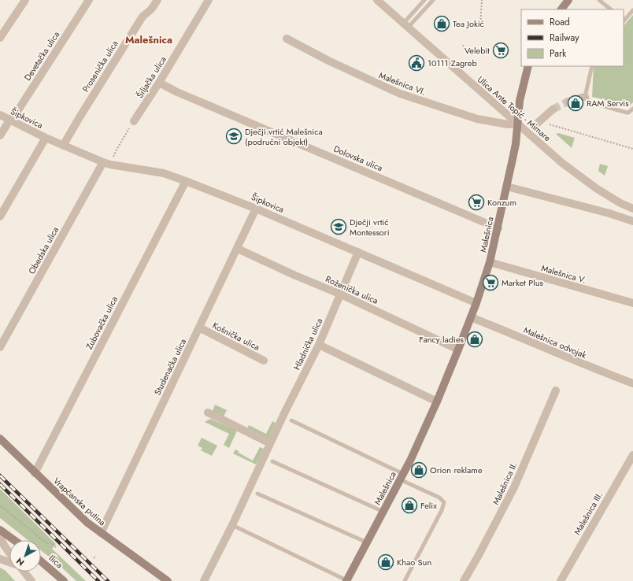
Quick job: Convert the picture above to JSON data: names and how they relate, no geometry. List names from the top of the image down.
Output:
{
  "streets": {
    "street": [
      "Devetačka ulica",
      "Prosenička ulica",
      "Šiljačka ulica",
      "Malešnica VI.",
      "Ulica Ante Topić - Mimare",
      "Šipkovica",
      "Dolovska ulica",
      "Malešnica",
      "Obedska ulica",
      "Malešnica V.",
      "Roženička ulica",
      "Zubovačka ulica",
      "Košnička ulica",
      "Malešnica odvojak",
      "Hladnička ulica",
      "Studenačka ulica",
      "Malešnica II.",
      "Vrapčanska putina",
      "Malešnica III.",
      "Ilica"
    ]
  },
  "crossings": [
    ["Devetačka ulica", "Šipkovica"],
    ["Prosenička ulica", "Šipkovica"],
    ["Šiljačka ulica", "Dolovska ulica"],
    ["Malešnica VI.", "Ulica Ante Topić - Mimare"],
    ["Malešnica VI.", "Malešnica"],
    ["Ulica Ante Topić - Mimare", "Malešnica"],
    ["Šipkovica", "Malešnica"],
    ["Šipkovica", "Obedska ulica"],
    ["Šipkovica", "Zubovačka ulica"],
    ["Šipkovica", "Hladnička ulica"],
    ["Šipkovica", "Studenačka ulica"],
    ["Dolovska ulica", "Malešnica"],
    ["Malešnica", "Malešnica V."],
    ["Malešnica", "Roženička ulica"],
    ["Malešnica", "Malešnica odvojak"],
    ["Roženička ulica", "Hladnička ulica"],
    ["Roženička ulica", "Studenačka ulica"],
    ["Zubovačka ulica", "Vrapčanska putina"],
    ["Košnička ulica", "Studenačka ulica"],
    ["Studenačka ulica", "Vrapčanska putina"]
  ],
  "districts": ["Malešnica"],
  "places": {
    "shop": [
      "Tea Jokić",
      "RAM Servis",
      "Fancy ladies",
      "Orion reklame",
      "Felix",
      "Khao Sun"
    ],
    "supermarket": ["Velebit", "Konzum", "Market Plus"],
    "public building": ["10111 Zagreb"],
    "school or university": ["Dječji vrtić Malešnica (područni objekt)", "Dječji vrtić Montessori"]
  },
  "legend": ["Road", "Railway", "Park"],
  "north": "bottom left"
}
